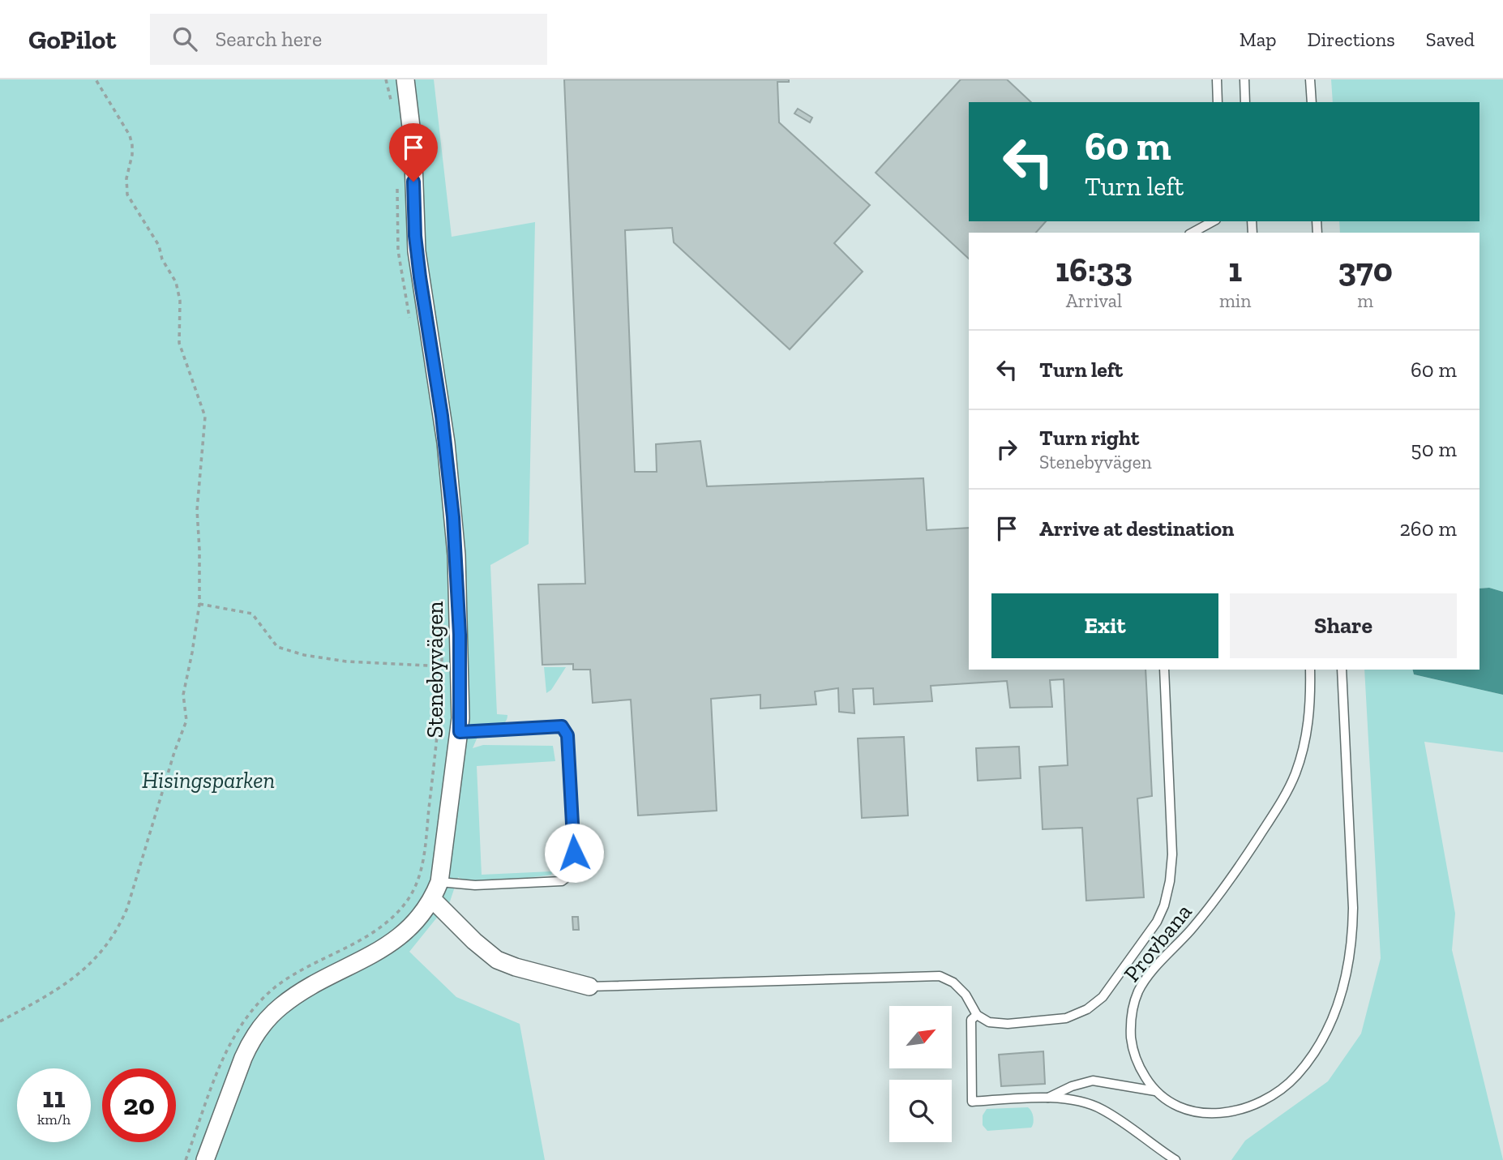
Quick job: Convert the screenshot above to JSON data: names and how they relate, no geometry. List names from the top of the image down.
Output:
{
  "streets": {
    "street": ["Stenebyvägen"],
    "lane": ["Provbana"]
  },
  "parks": ["Hisingsparken"],
  "north": "top right",
  "page": {
    "header": "GoPilot",
    "search": "Search here",
    "nav": ["Map", "Directions", "Saved"],
    "turn": ["60 m", "Turn left"],
    "eta": [
      "16:33",
      "Arrival",
      "1",
      "min",
      "370",
      "m"
    ],
    "list": [
      {
        "name": "Turn left",
        "value": "60 m"
      },
      {
        "name": "Turn right",
        "note": "Stenebyvägen",
        "value": "50 m"
      },
      {
        "name": "Arrive at destination",
        "value": "260 m"
      }
    ],
    "buttons": ["Exit", "Share"],
    "speed": "11 km/h",
    "limit": "20"
  }
}
